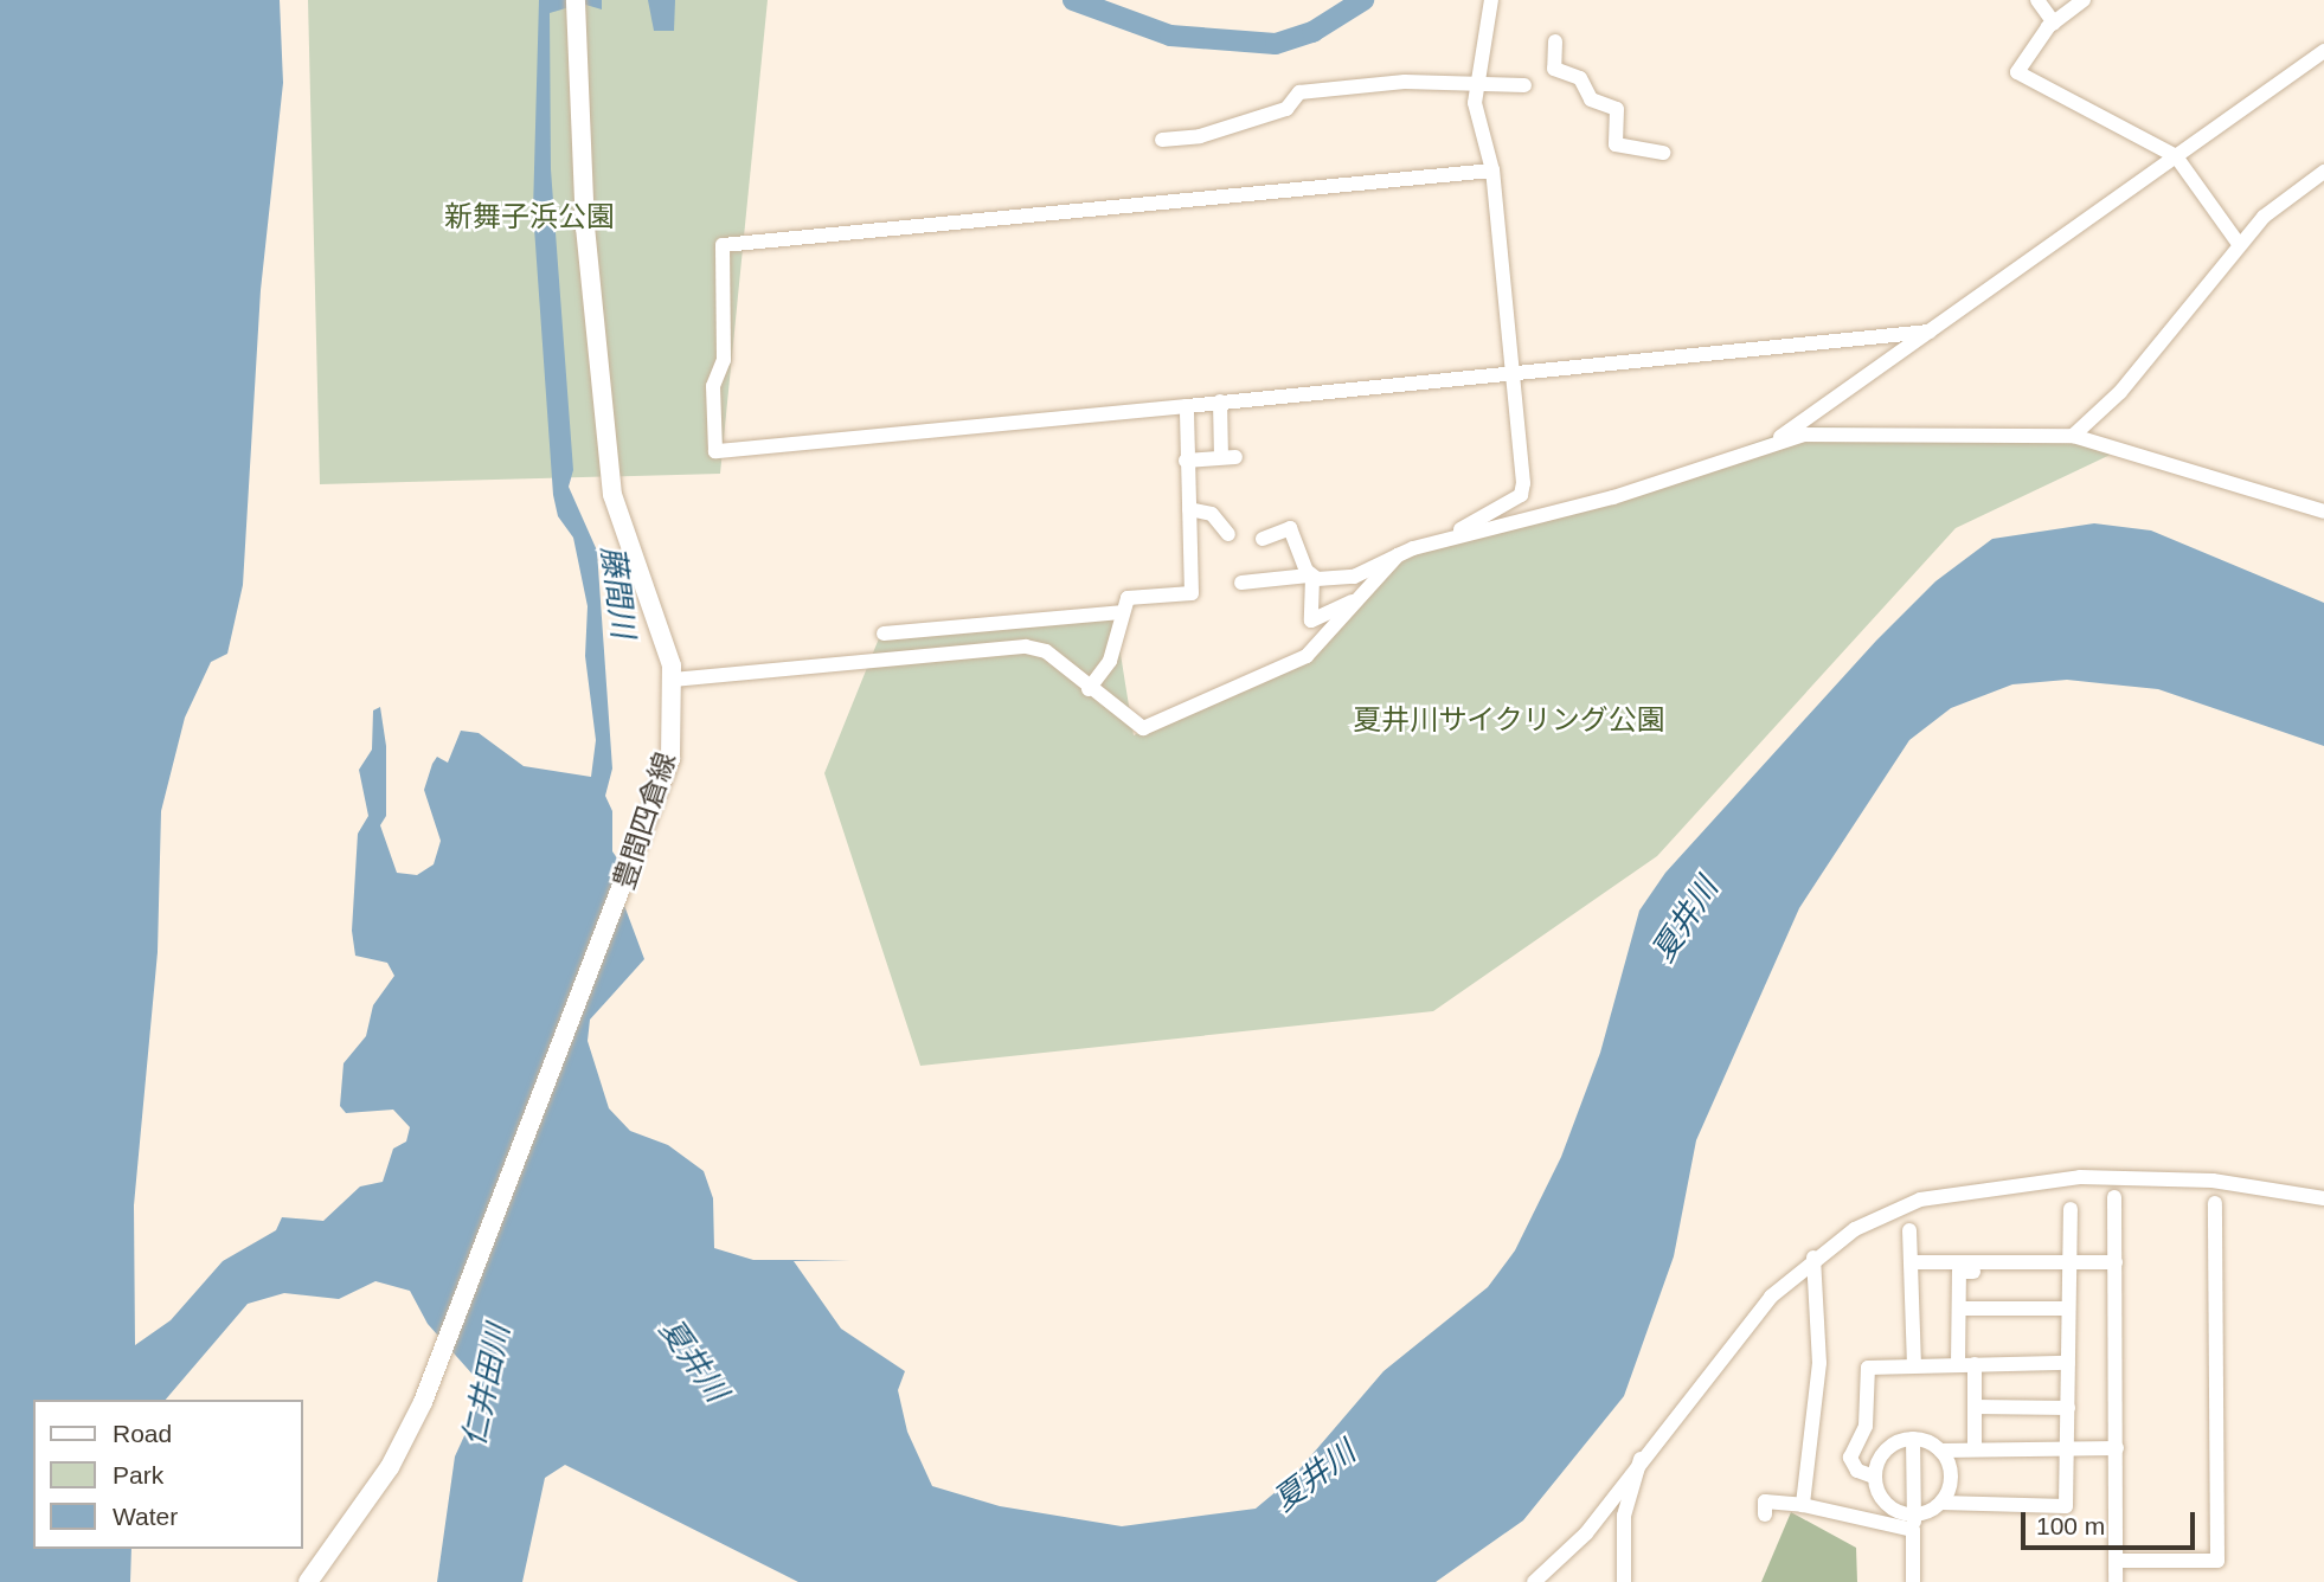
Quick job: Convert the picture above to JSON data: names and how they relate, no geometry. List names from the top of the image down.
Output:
{
  "streets": {
    "main road": ["豊間四倉線"]
  },
  "water": ["藤間川", "夏井川", "仁井田川"],
  "parks": ["新舞子浜公園", "夏井川サイクリング公園"],
  "legend": ["Road", "Park", "Water"],
  "scale_bar": "100 m"
}
